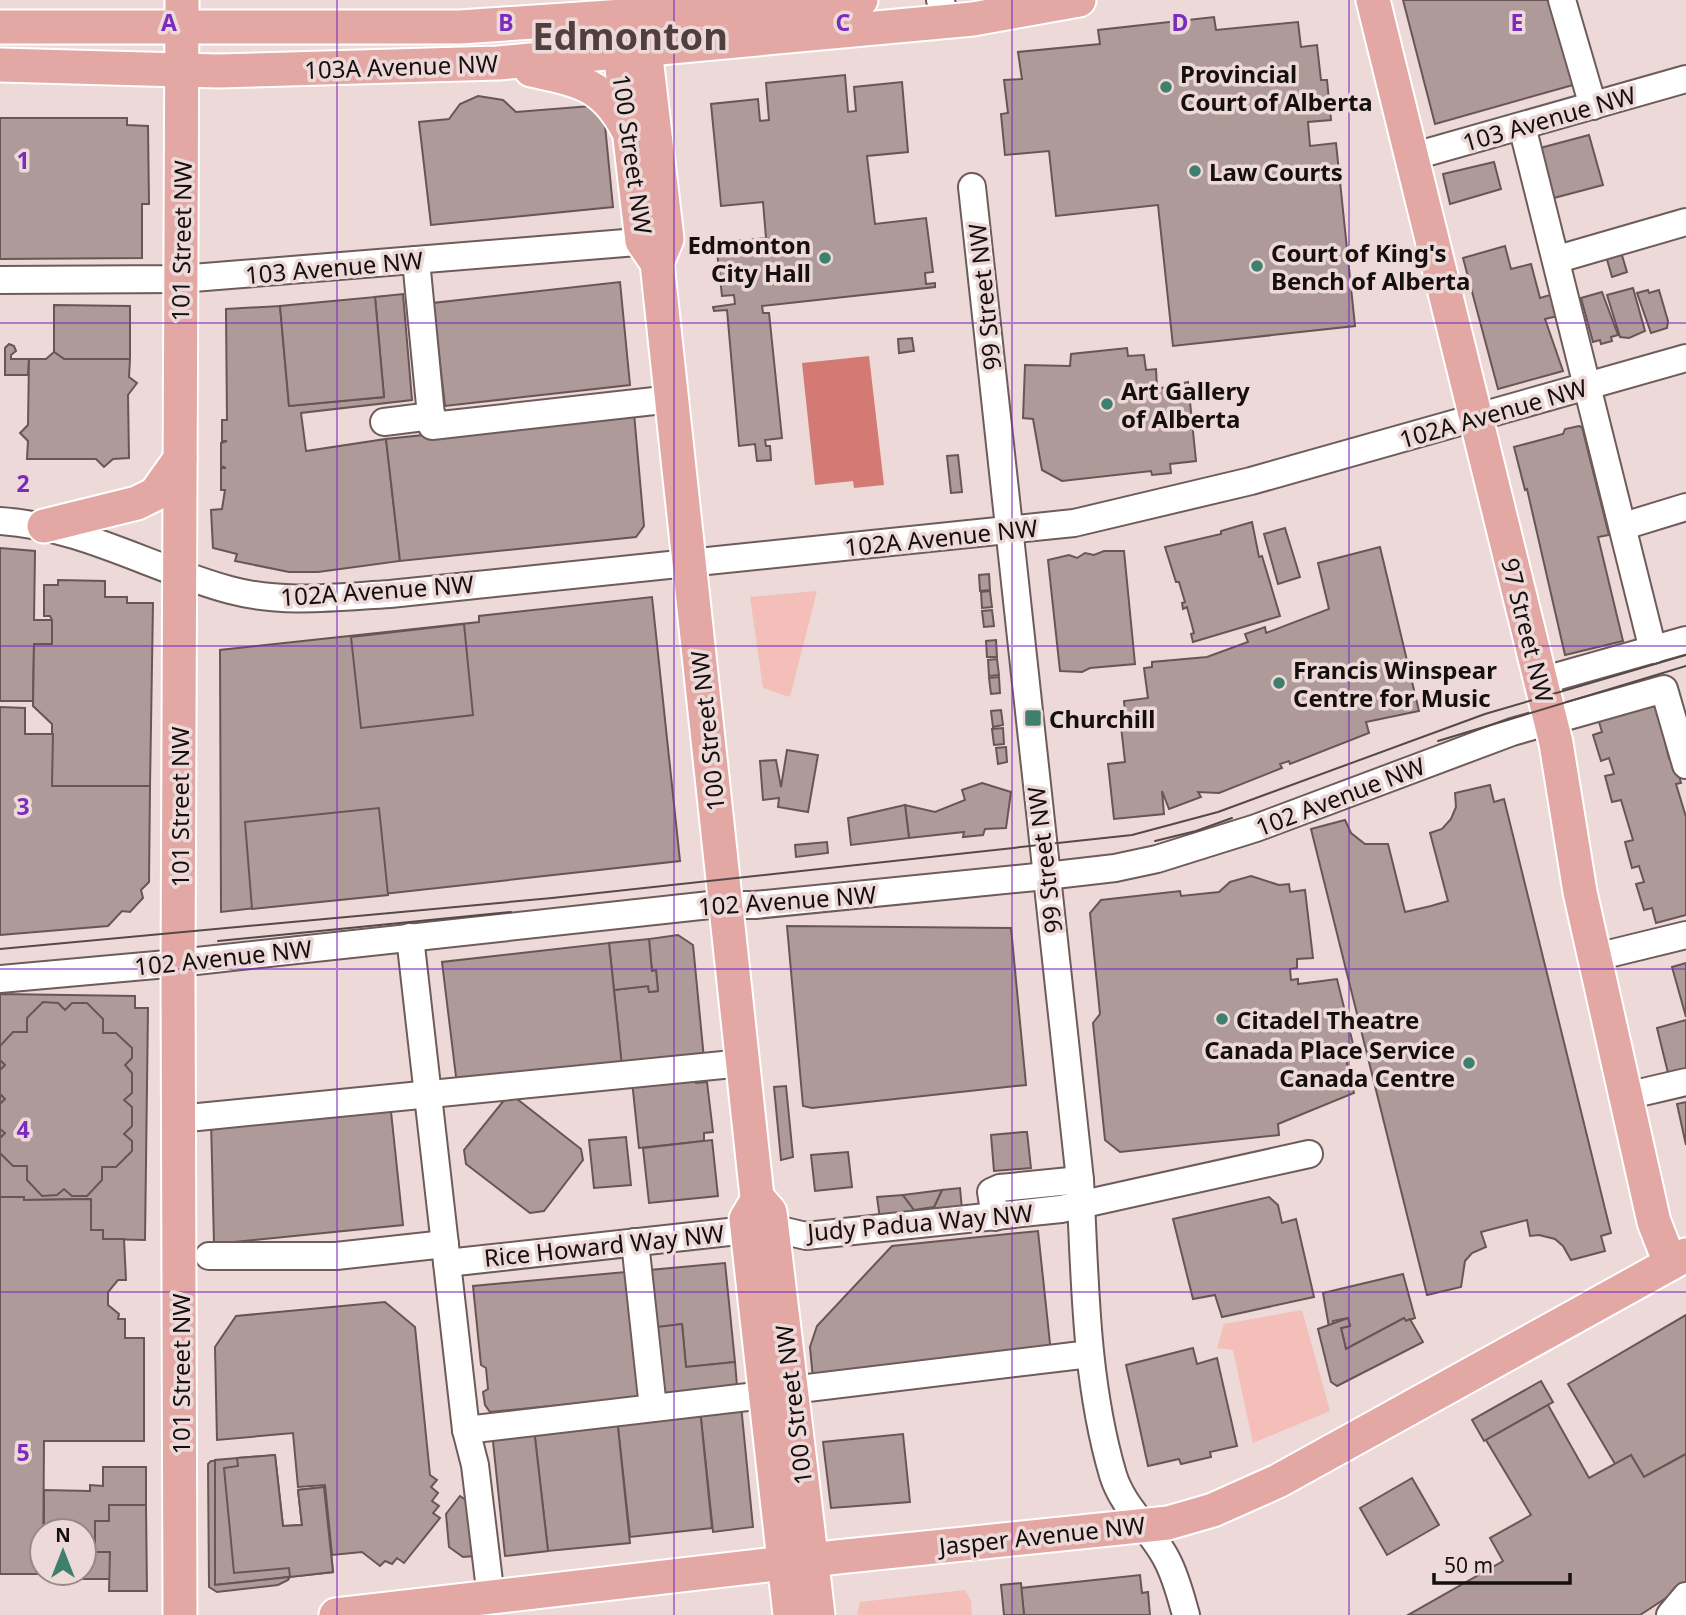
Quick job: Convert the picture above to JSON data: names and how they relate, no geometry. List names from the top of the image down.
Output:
{
  "streets": {
    "main road": [
      "103A Avenue NW",
      "100 Street NW",
      "101 Street NW",
      "97 Street NW",
      "Jasper Avenue NW"
    ],
    "street": [
      "103 Avenue NW",
      "99 Street NW",
      "102A Avenue NW",
      "102 Avenue NW",
      "Judy Padua Way NW",
      "Rice Howard Way NW"
    ]
  },
  "crossings": [
    ["103A Avenue NW", "100 Street NW"],
    ["103A Avenue NW", "101 Street NW"],
    ["103 Avenue NW", "100 Street NW"],
    ["103 Avenue NW", "101 Street NW"],
    ["103 Avenue NW", "97 Street NW"],
    ["100 Street NW", "102A Avenue NW"],
    ["100 Street NW", "102 Avenue NW"],
    ["100 Street NW", "Judy Padua Way NW"],
    ["100 Street NW", "Rice Howard Way NW"],
    ["100 Street NW", "Jasper Avenue NW"],
    ["101 Street NW", "102A Avenue NW"],
    ["101 Street NW", "102 Avenue NW"],
    ["99 Street NW", "102A Avenue NW"],
    ["99 Street NW", "102 Avenue NW"],
    ["99 Street NW", "Judy Padua Way NW"],
    ["99 Street NW", "Jasper Avenue NW"],
    ["102A Avenue NW", "97 Street NW"],
    ["97 Street NW", "102 Avenue NW"],
    ["97 Street NW", "Jasper Avenue NW"],
    ["Judy Padua Way NW", "Rice Howard Way NW"]
  ],
  "districts": ["Edmonton"],
  "places": {
    "other": [
      "Provincial Court of Alberta",
      "Law Courts",
      "Edmonton City Hall",
      "Court of King's Bench of Alberta",
      "Art Gallery of Alberta",
      "Francis Winspear Centre for Music",
      "Citadel Theatre",
      "Canada Place Service Canada Centre"
    ],
    "transit": ["Churchill"]
  },
  "scale_bar": "50 m",
  "north": "top",
  "grid": {
    "columns": [
      "A",
      "B",
      "C",
      "D",
      "E"
    ],
    "rows": [
      "1",
      "2",
      "3",
      "4",
      "5"
    ]
  }
}
